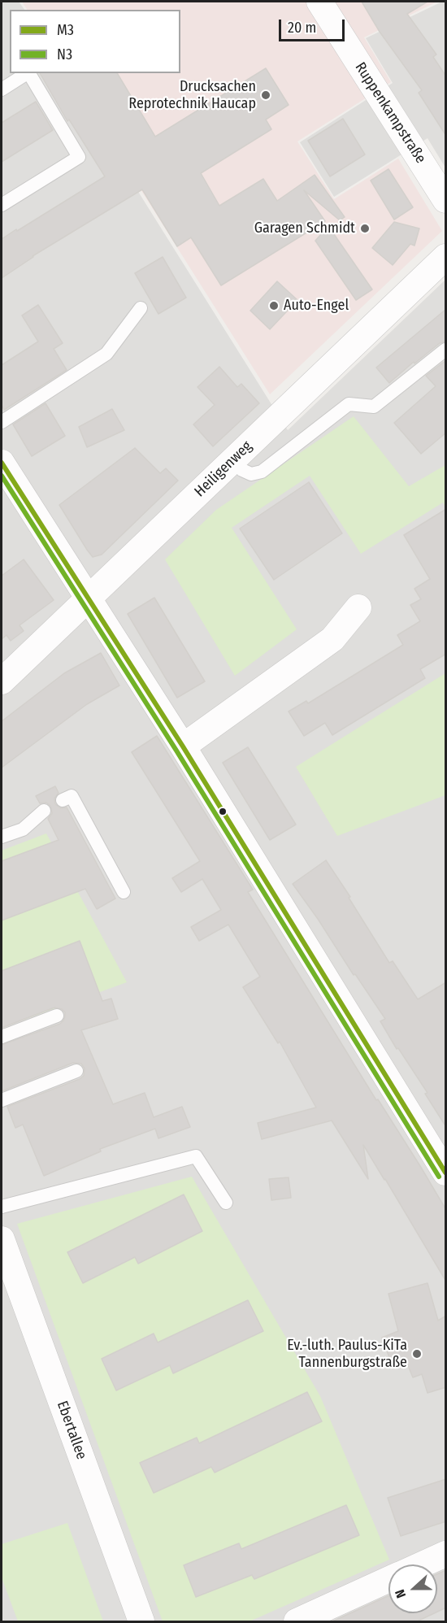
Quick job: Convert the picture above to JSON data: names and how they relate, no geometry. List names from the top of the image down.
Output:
{
  "streets": {
    "street": ["Ruppenkampstraße", "Heiligenweg", "Ebertallee"]
  },
  "places": [
    "Drucksachen Reprotechnik Haucap",
    "Garagen Schmidt",
    "Auto-Engel",
    "Ev.-luth. Paulus-KiTa Tannenburgstraße"
  ],
  "lines": ["transit line M3", "transit line N3"],
  "legend": ["M3", "N3"],
  "scale_bar": "20 m",
  "north": "left"
}
